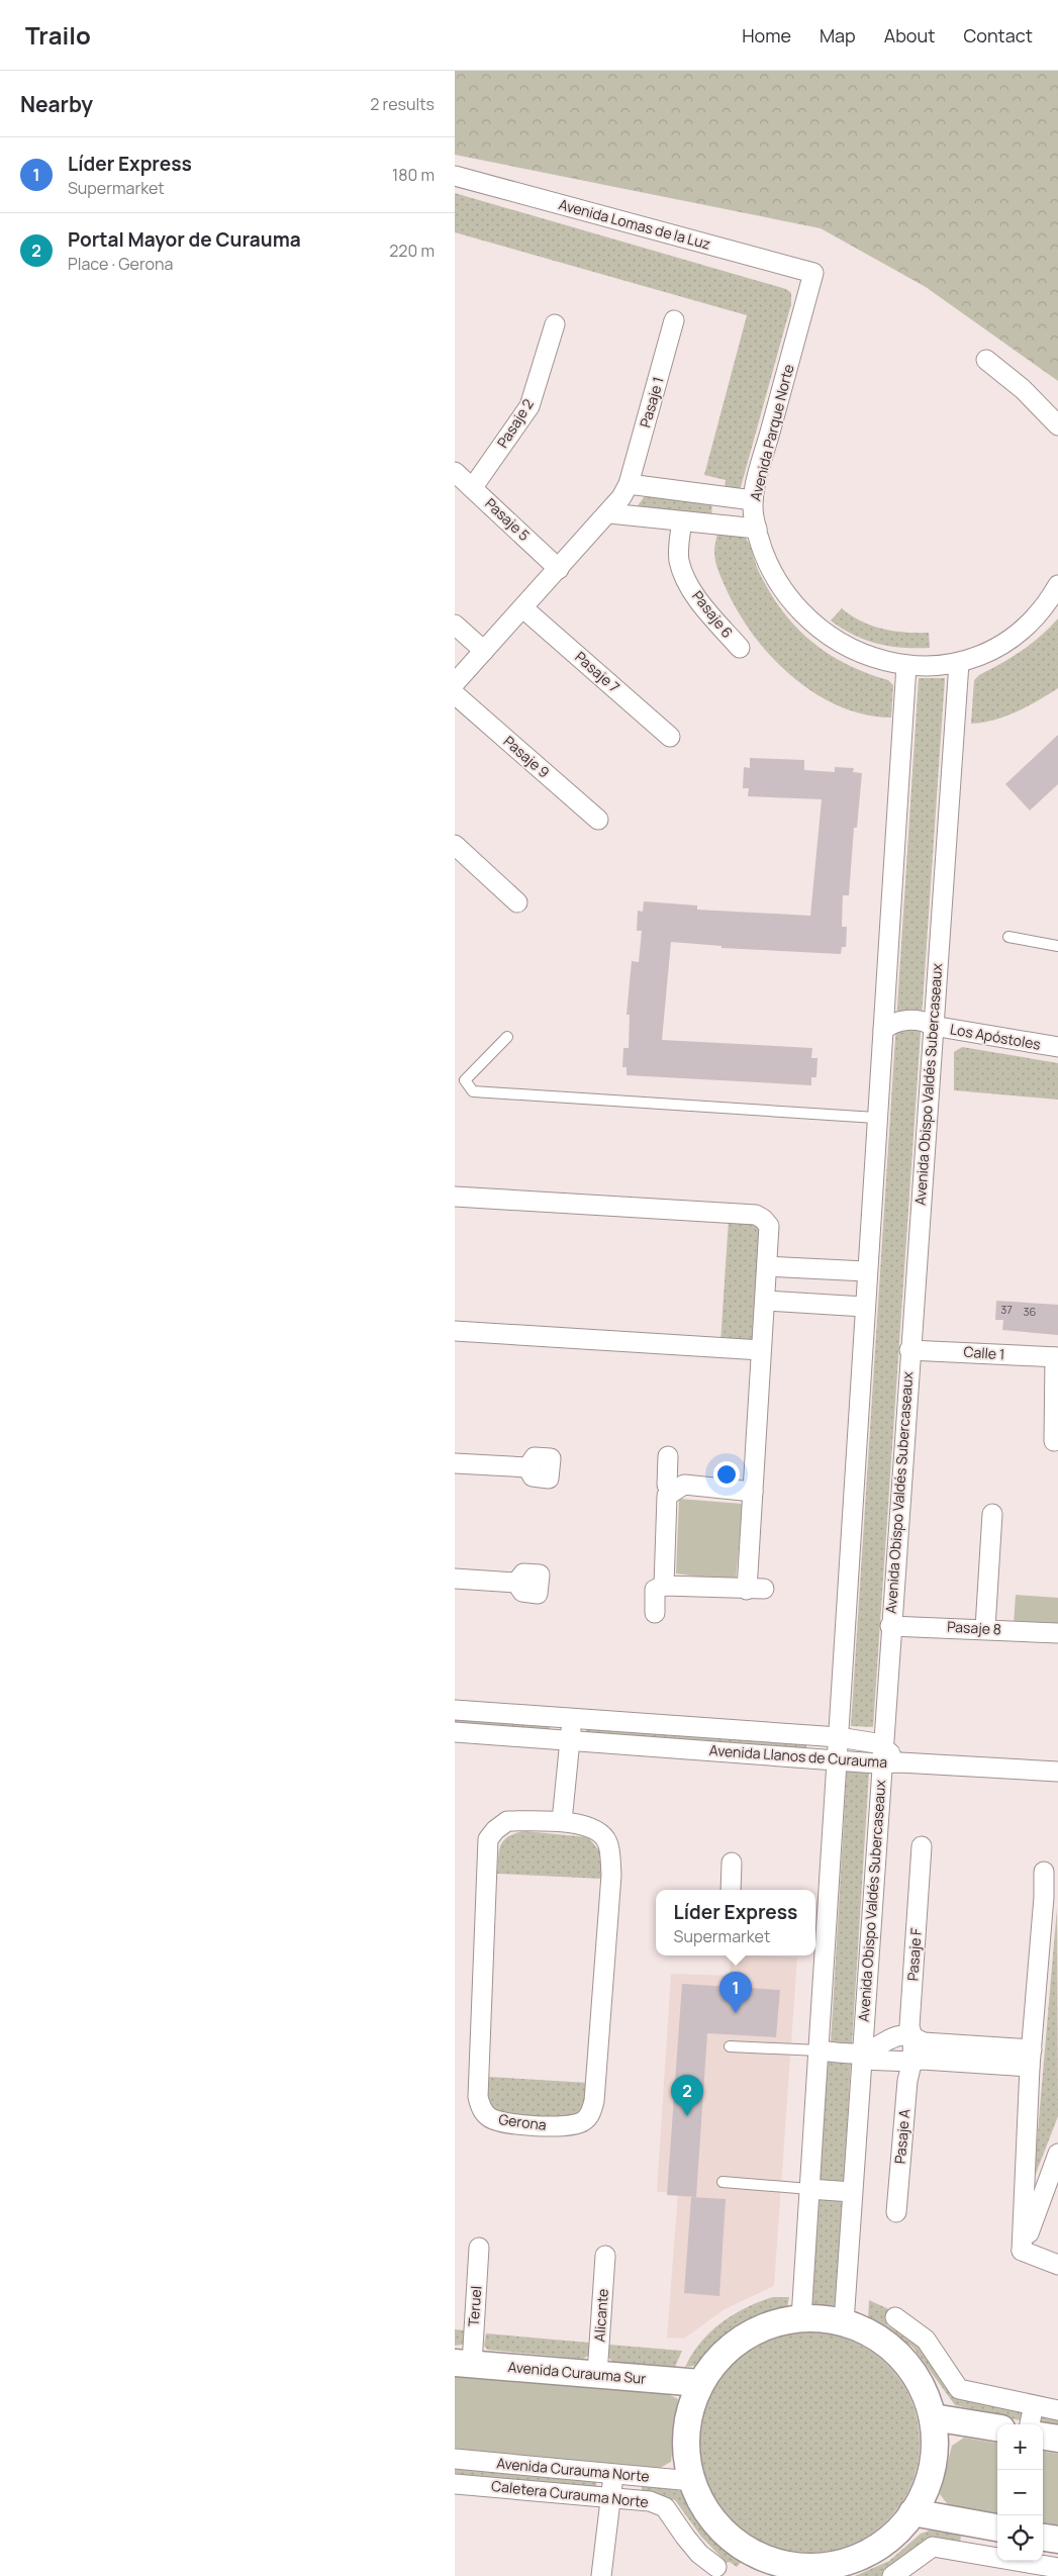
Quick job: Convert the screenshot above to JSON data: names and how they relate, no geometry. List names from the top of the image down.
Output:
{
  "streets": {
    "street": [
      "Avenida Lomas de la Luz",
      "Pasaje 1",
      "Pasaje 2",
      "Avenida Parque Norte",
      "Pasaje 5",
      "Pasaje 6",
      "Pasaje 7",
      "Pasaje 9",
      "Los Apóstoles",
      "Avenida Obispo Valdés Subercaseaux",
      "Calle 1",
      "Pasaje 8",
      "Avenida Llanos de Curauma",
      "Pasaje F",
      "Gerona",
      "Pasaje A",
      "Teruel",
      "Alicante",
      "Avenida Curauma Sur",
      "Avenida Curauma Norte",
      "Caletera Curauma Norte"
    ]
  },
  "crossings": [
    ["Avenida Lomas de la Luz", "Avenida Parque Norte"],
    ["Pasaje 1", "Pasaje 5"],
    ["Pasaje 1", "Pasaje 7"],
    ["Pasaje 2", "Pasaje 5"],
    ["Avenida Parque Norte", "Avenida Obispo Valdés Subercaseaux"],
    ["Los Apóstoles", "Avenida Obispo Valdés Subercaseaux"],
    ["Avenida Obispo Valdés Subercaseaux", "Calle 1"],
    ["Avenida Obispo Valdés Subercaseaux", "Pasaje 8"],
    ["Avenida Obispo Valdés Subercaseaux", "Avenida Llanos de Curauma"],
    ["Pasaje F", "Pasaje A"],
    ["Teruel", "Avenida Curauma Sur"],
    ["Alicante", "Avenida Curauma Sur"]
  ],
  "house_numbers": ["37", "36"],
  "page": {
    "header": "Trailo",
    "nav": [
      "Home",
      "Map",
      "About",
      "Contact"
    ],
    "heading": ["Nearby", "2 results"],
    "list": [
      {
        "mark": "1",
        "name": "Líder Express",
        "note": "Supermarket",
        "value": "180 m"
      },
      {
        "mark": "2",
        "name": "Portal Mayor de Curauma",
        "note": "Place · Gerona",
        "value": "220 m"
      }
    ],
    "popup": ["Líder Express", "Supermarket"],
    "pins": ["1", "2"],
    "map_buttons": ["+", "−"]
  }
}
